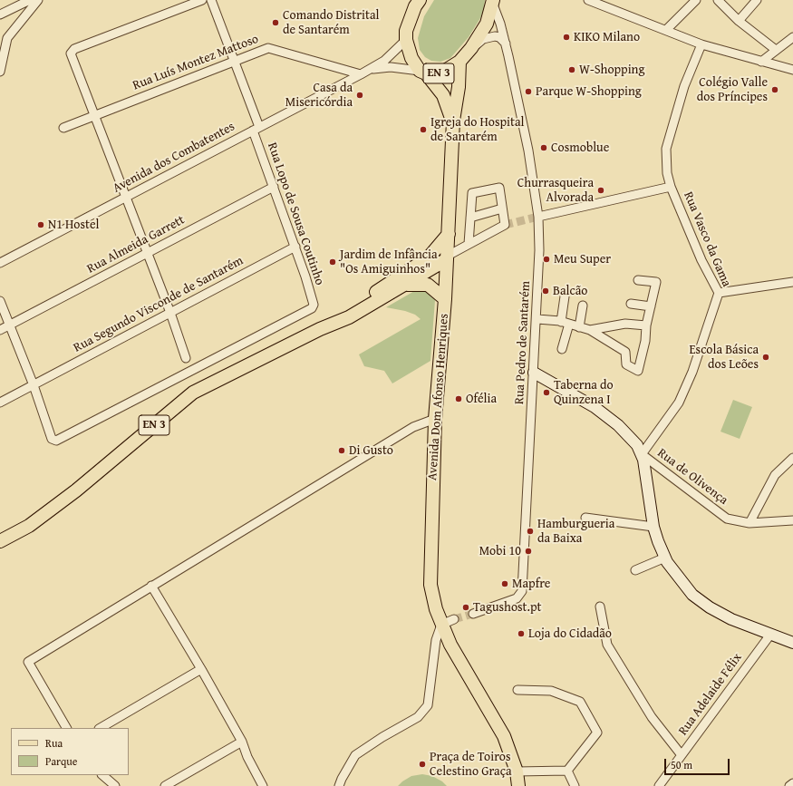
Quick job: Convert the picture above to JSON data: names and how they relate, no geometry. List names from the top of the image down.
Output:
{
  "streets": {
    "main road": ["EN 3", "Avenida Dom Afonso Henriques"],
    "street": [
      "Rua Luís Montez Mattoso",
      "Avenida dos Combatentes",
      "Rua Lopo de Sousa Coutinho",
      "Rua Vasco da Gama",
      "Rua Almeida Garrett",
      "Rua Segundo Visconde de Santarém",
      "Rua Pedro de Santarém",
      "Rua de Olivença",
      "Rua Adelaide Félix"
    ]
  },
  "crossings": [
    ["Rua Luís Montez Mattoso", "Avenida dos Combatentes"],
    ["Rua Luís Montez Mattoso", "Rua Lopo de Sousa Coutinho"],
    ["EN 3", "Avenida dos Combatentes"],
    ["EN 3", "Rua Pedro de Santarém"],
    ["EN 3", "Avenida Dom Afonso Henriques"],
    ["Avenida dos Combatentes", "Rua Lopo de Sousa Coutinho"],
    ["Rua Lopo de Sousa Coutinho", "Rua Almeida Garrett"],
    ["Rua Lopo de Sousa Coutinho", "Rua Segundo Visconde de Santarém"],
    ["Rua Vasco da Gama", "Rua de Olivença"]
  ],
  "places": [
    "Comando Distrital de Santarém",
    "KIKO Milano",
    "W-Shopping",
    "Colégio Valle dos Príncipes",
    "Parque W-Shopping",
    "Casa da Misericórdia",
    "Igreja do Hospital de Santarém",
    "Cosmoblue",
    "Churrasqueira Alvorada",
    "N1 Hostel",
    "Meu Super",
    "Jardim de Infância \"Os Amiguinhos\"",
    "Balcão",
    "Escola Básica dos Leões",
    "Taberna do Quinzena I",
    "Ofélia",
    "Di Gusto",
    "Hamburgueria da Baixa",
    "Mobi 10",
    "Mapfre",
    "Tagushost.pt",
    "Loja do Cidadão",
    "Praça de Toiros Celestino Graça"
  ],
  "legend": ["Rua", "Parque"],
  "scale_bar": "50 m"
}
